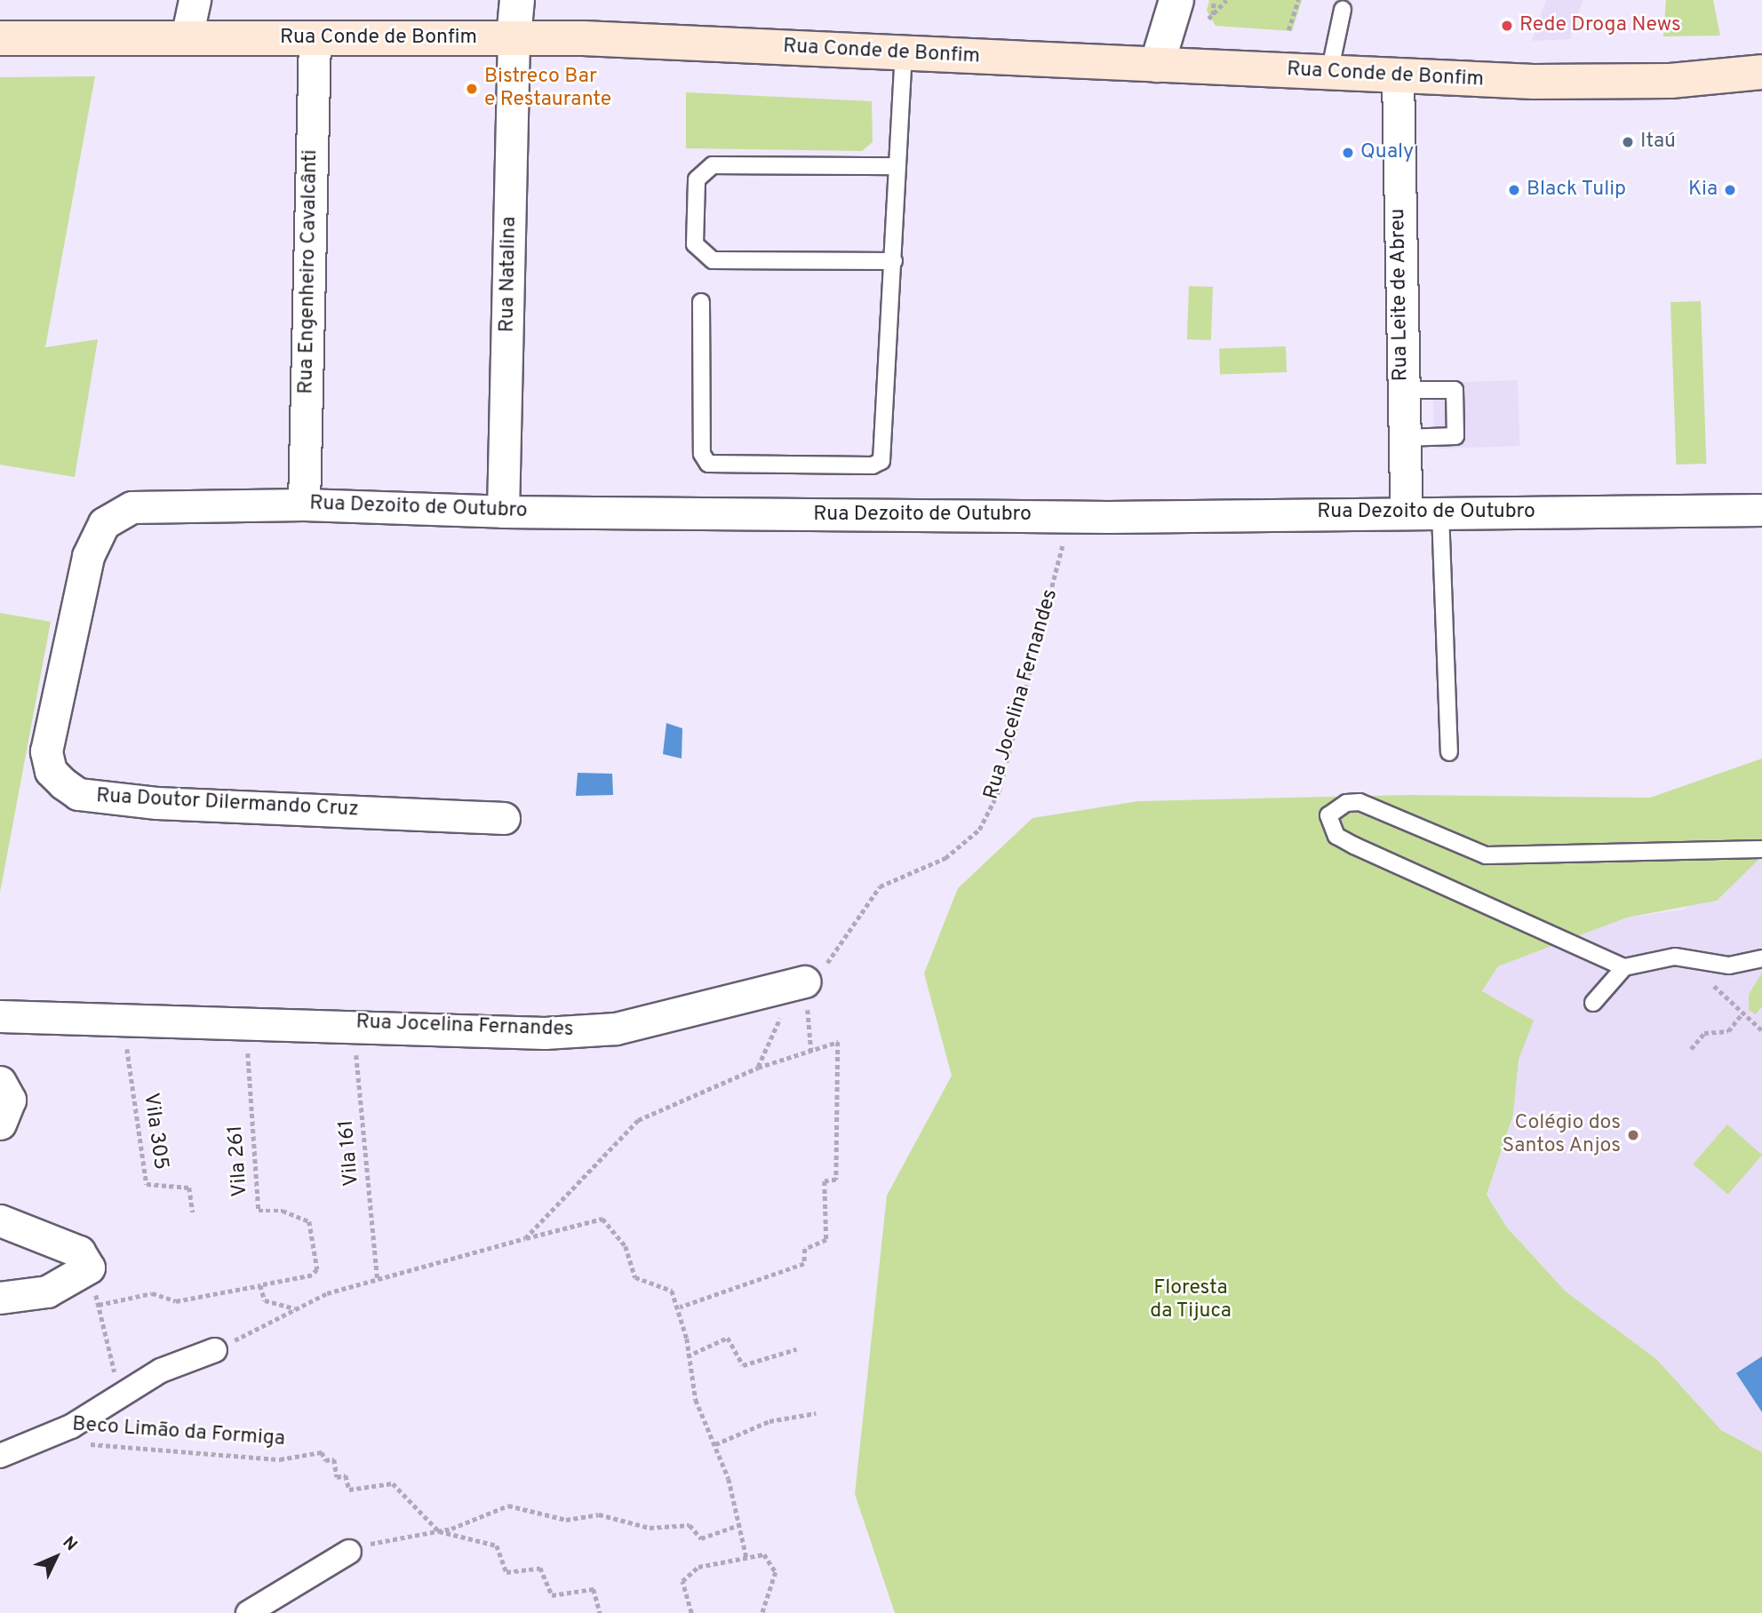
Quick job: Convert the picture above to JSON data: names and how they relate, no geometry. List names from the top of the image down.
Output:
{
  "streets": {
    "main road": ["Rua Conde de Bonfim"],
    "street": [
      "Rua Engenheiro Cavalcânti",
      "Rua Natalina",
      "Rua Leite de Abreu",
      "Rua Dezoito de Outubro",
      "Rua Jocelina Fernandes",
      "Rua Doutor Dilermando Cruz"
    ],
    "path": [
      "Vila 305",
      "Vila 161",
      "Vila 261",
      "Beco Limão da Formiga"
    ]
  },
  "crossings": [
    ["Rua Conde de Bonfim", "Rua Engenheiro Cavalcânti"],
    ["Rua Conde de Bonfim", "Rua Natalina"],
    ["Rua Conde de Bonfim", "Rua Leite de Abreu"],
    ["Rua Engenheiro Cavalcânti", "Rua Dezoito de Outubro"],
    ["Rua Natalina", "Rua Dezoito de Outubro"],
    ["Rua Leite de Abreu", "Rua Dezoito de Outubro"],
    ["Rua Dezoito de Outubro", "Rua Jocelina Fernandes"],
    ["Rua Dezoito de Outubro", "Rua Doutor Dilermando Cruz"],
    ["Rua Jocelina Fernandes", "Vila 305"],
    ["Rua Jocelina Fernandes", "Vila 161"],
    ["Rua Jocelina Fernandes", "Vila 261"]
  ],
  "parks": ["Floresta da Tijuca"],
  "places": [
    "Rede Droga News",
    "Bistreco Bar e Restaurante",
    "Itaú",
    "Qualy",
    "Black Tulip",
    "Kia",
    "Colégio dos Santos Anjos"
  ],
  "north": "top right"
}
